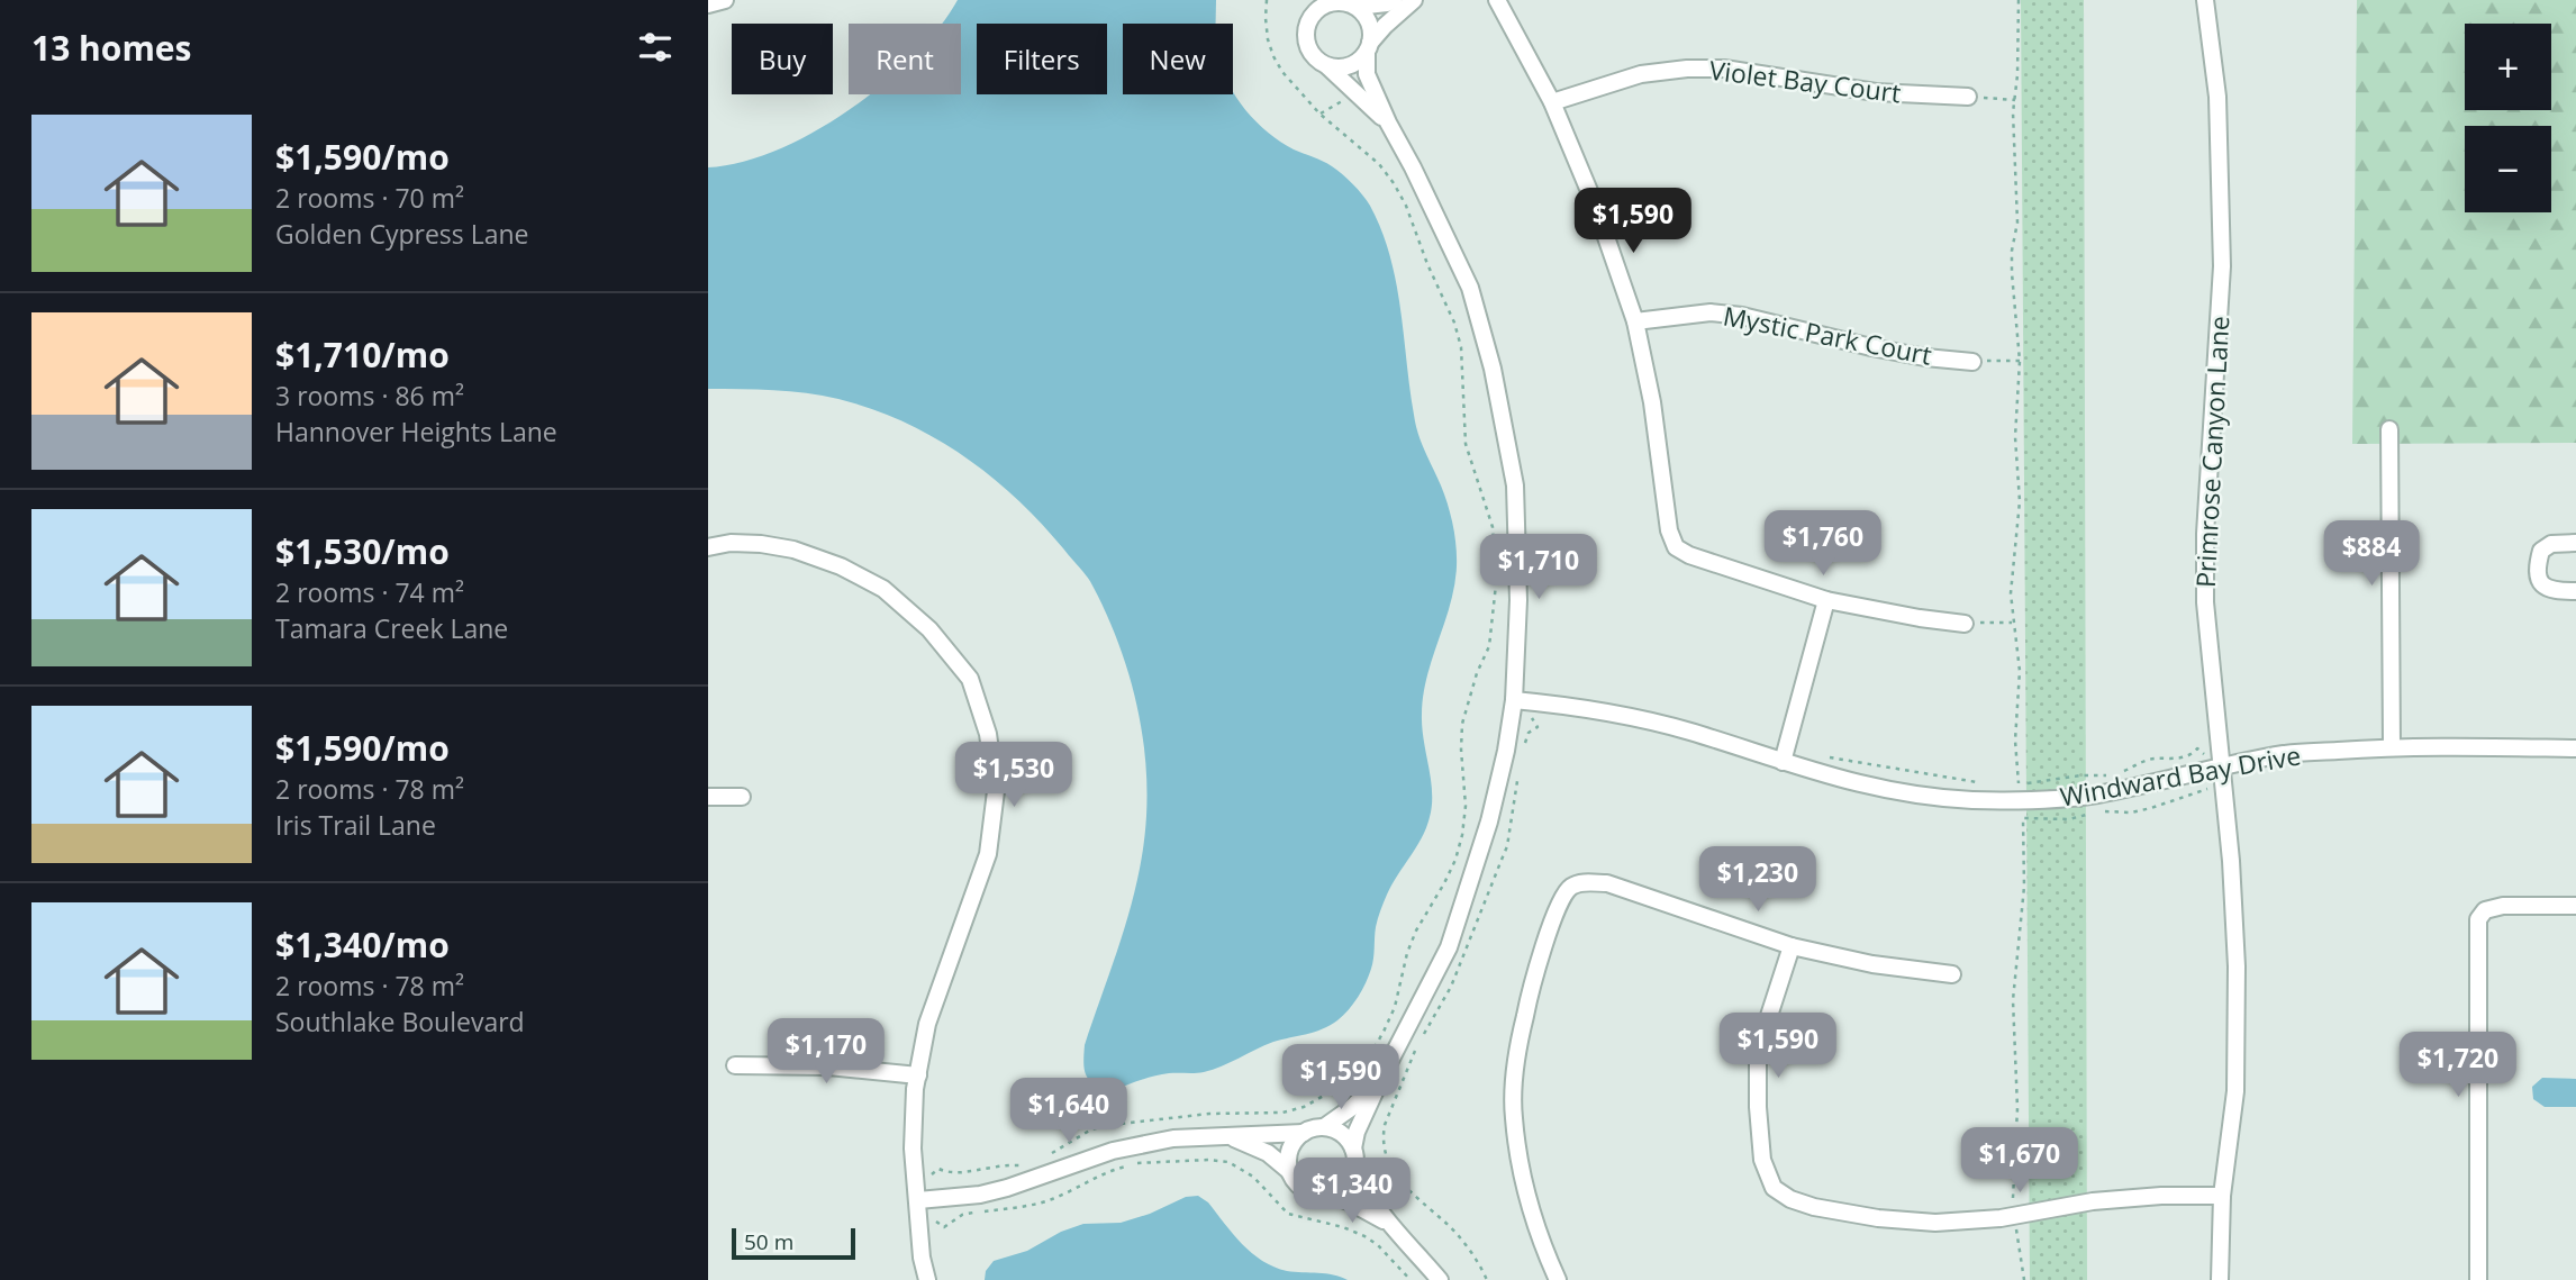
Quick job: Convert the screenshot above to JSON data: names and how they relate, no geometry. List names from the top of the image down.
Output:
{
  "streets": {
    "street": [
      "Violet Bay Court",
      "Mystic Park Court",
      "Primrose Canyon Lane",
      "Windward Bay Drive"
    ]
  },
  "crossings": [
    ["Primrose Canyon Lane", "Windward Bay Drive"]
  ],
  "scale_bar": "50 m",
  "page": {
    "heading": "13 homes",
    "map_buttons": ["+", "−"],
    "chip": [
      "Buy",
      "Rent",
      "Filters",
      "New"
    ],
    "list": [
      {
        "name": "$1,590/mo",
        "note": "2 rooms · 70 m² · Golden Cypress Lane"
      },
      {
        "name": "$1,710/mo",
        "note": "3 rooms · 86 m² · Hannover Heights Lane"
      },
      {
        "name": "$1,530/mo",
        "note": "2 rooms · 74 m² · Tamara Creek Lane"
      },
      {
        "name": "$1,590/mo",
        "note": "2 rooms · 78 m² · Iris Trail Lane"
      },
      {
        "name": "$1,340/mo",
        "note": "2 rooms · 78 m² · Southlake Boulevard"
      }
    ],
    "price": [
      "$1,590",
      "$1,760",
      "$884",
      "$1,710",
      "$1,530",
      "$1,230",
      "$1,590",
      "$1,170",
      "$1,720",
      "$1,590",
      "$1,640",
      "$1,670",
      "$1,340"
    ],
    "scale": "50 m"
  }
}
